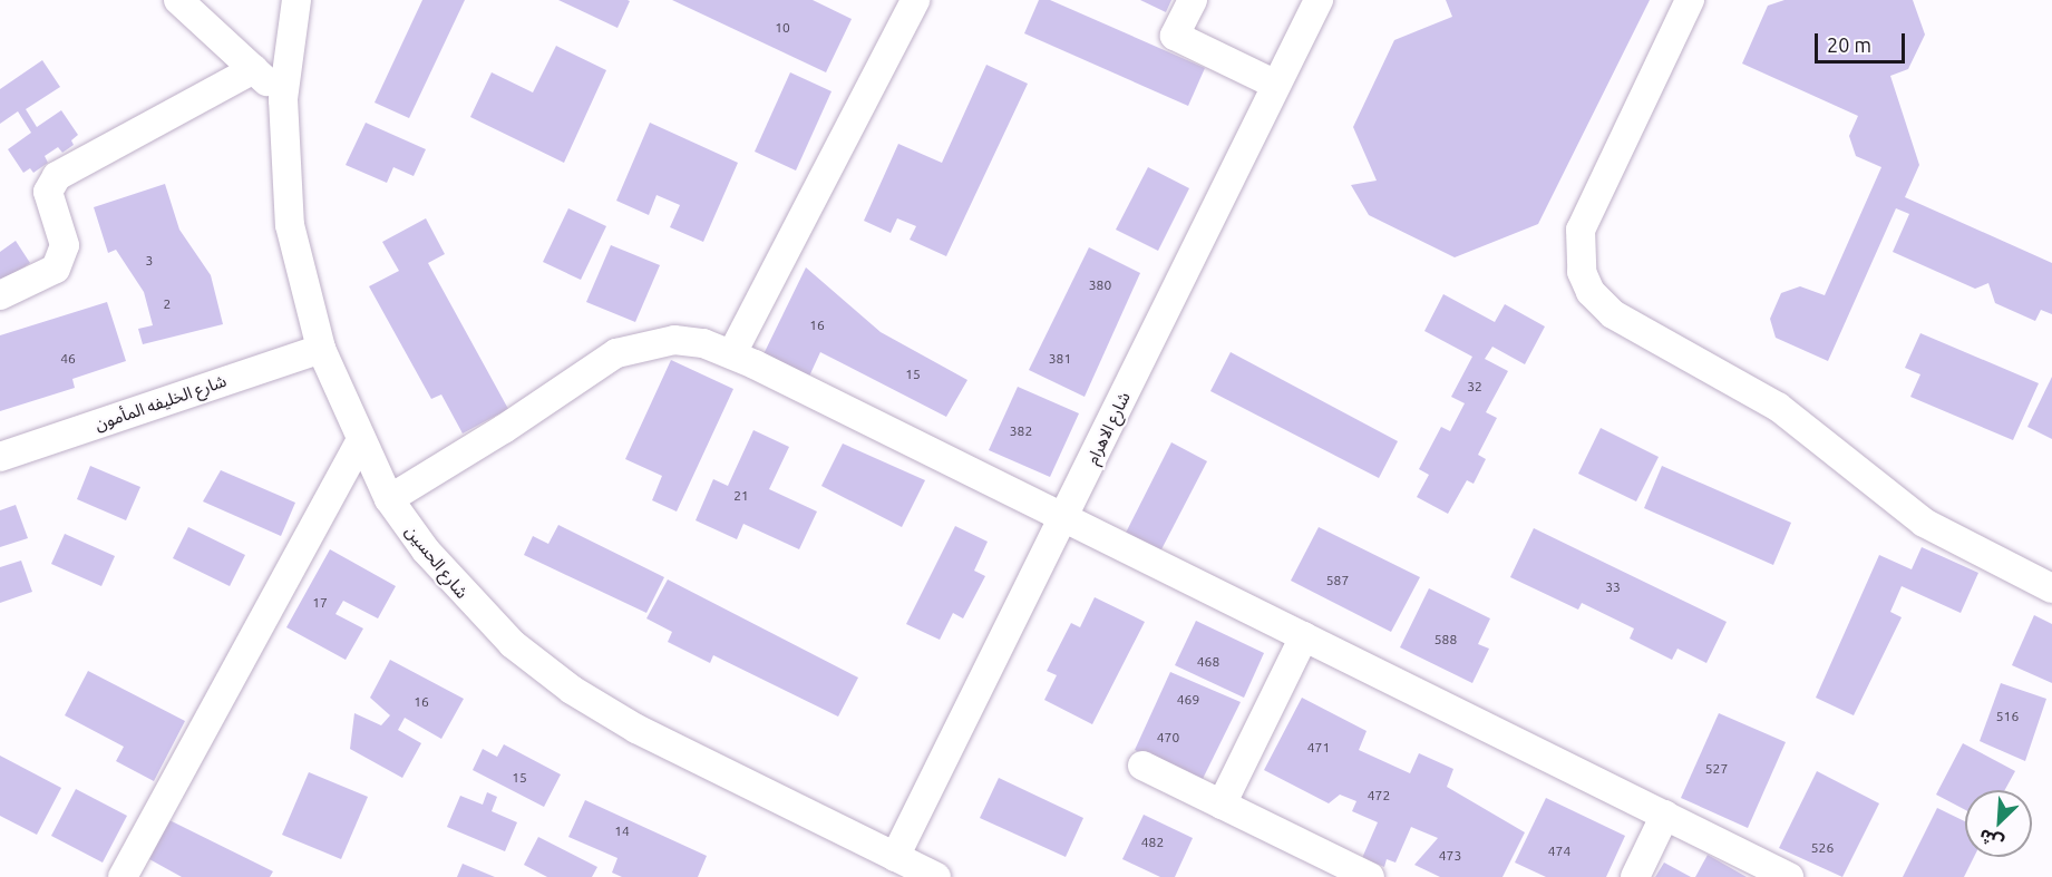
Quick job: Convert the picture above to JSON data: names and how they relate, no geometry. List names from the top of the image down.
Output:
{
  "streets": {
    "street": ["شارع الخليفه المأمون", "شارع الاهرام", "شارع الحسين"]
  },
  "crossings": [
    ["شارع الخليفه المأمون", "شارع الحسين"],
    ["شارع الاهرام", "شارع الحسين"]
  ],
  "house_numbers": [
    "10",
    "3",
    "380",
    "2",
    "16",
    "46",
    "381",
    "15",
    "32",
    "382",
    "21",
    "587",
    "33",
    "17",
    "588",
    "468",
    "469",
    "16",
    "516",
    "470",
    "471",
    "527",
    "15",
    "472",
    "14",
    "482",
    "526",
    "474",
    "473"
  ],
  "scale_bar": "20 m",
  "north": "bottom left"
}
